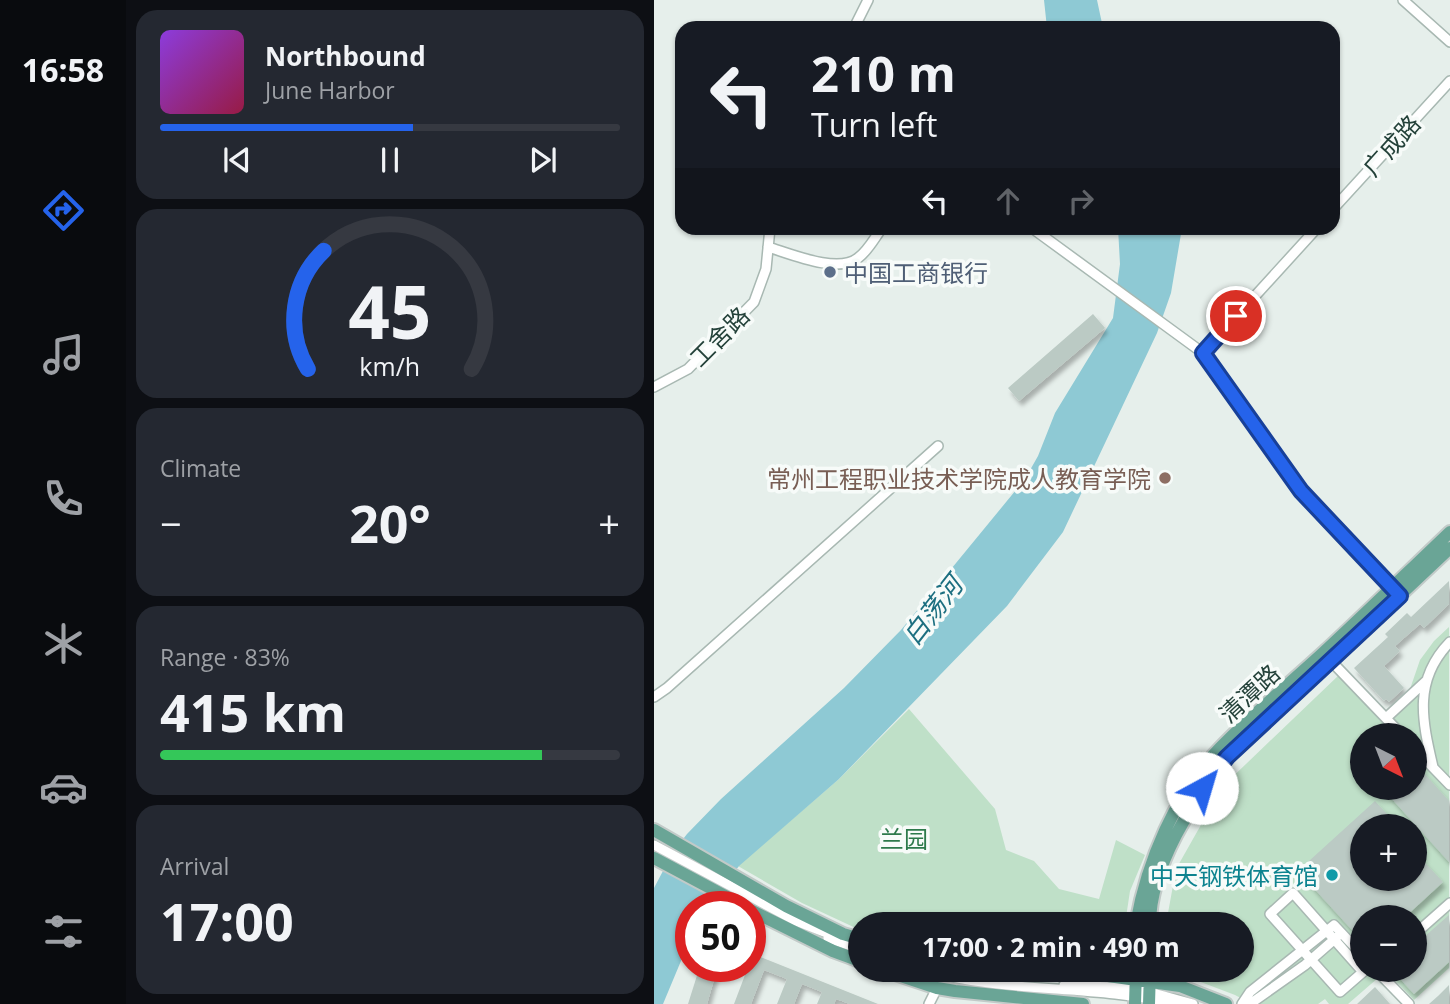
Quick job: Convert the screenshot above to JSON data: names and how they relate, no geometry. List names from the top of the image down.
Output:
{
  "streets": {
    "main road": ["清潭路"],
    "street": ["广成路", "工舍路"]
  },
  "water": ["白荡河"],
  "parks": ["兰园"],
  "places": ["中国工商银行", "常州工程职业技术学院成人教育学院", "中天钢铁体育馆"],
  "north": "bottom right",
  "page": {
    "tabs": "16:58",
    "turn": ["210 m", "Turn left"],
    "song": ["Northbound", "June Harbor"],
    "tile": [
      "Climate",
      ["Range · 83%", "415 km"],
      ["Arrival", "17:00"]
    ],
    "heat": ["−", "20°", "+"],
    "map_buttons": ["+", "−"],
    "limit": "50",
    "trip": "17:00 · 2 min · 490 m",
    "gauge": ["45", "km/h"]
  }
}
